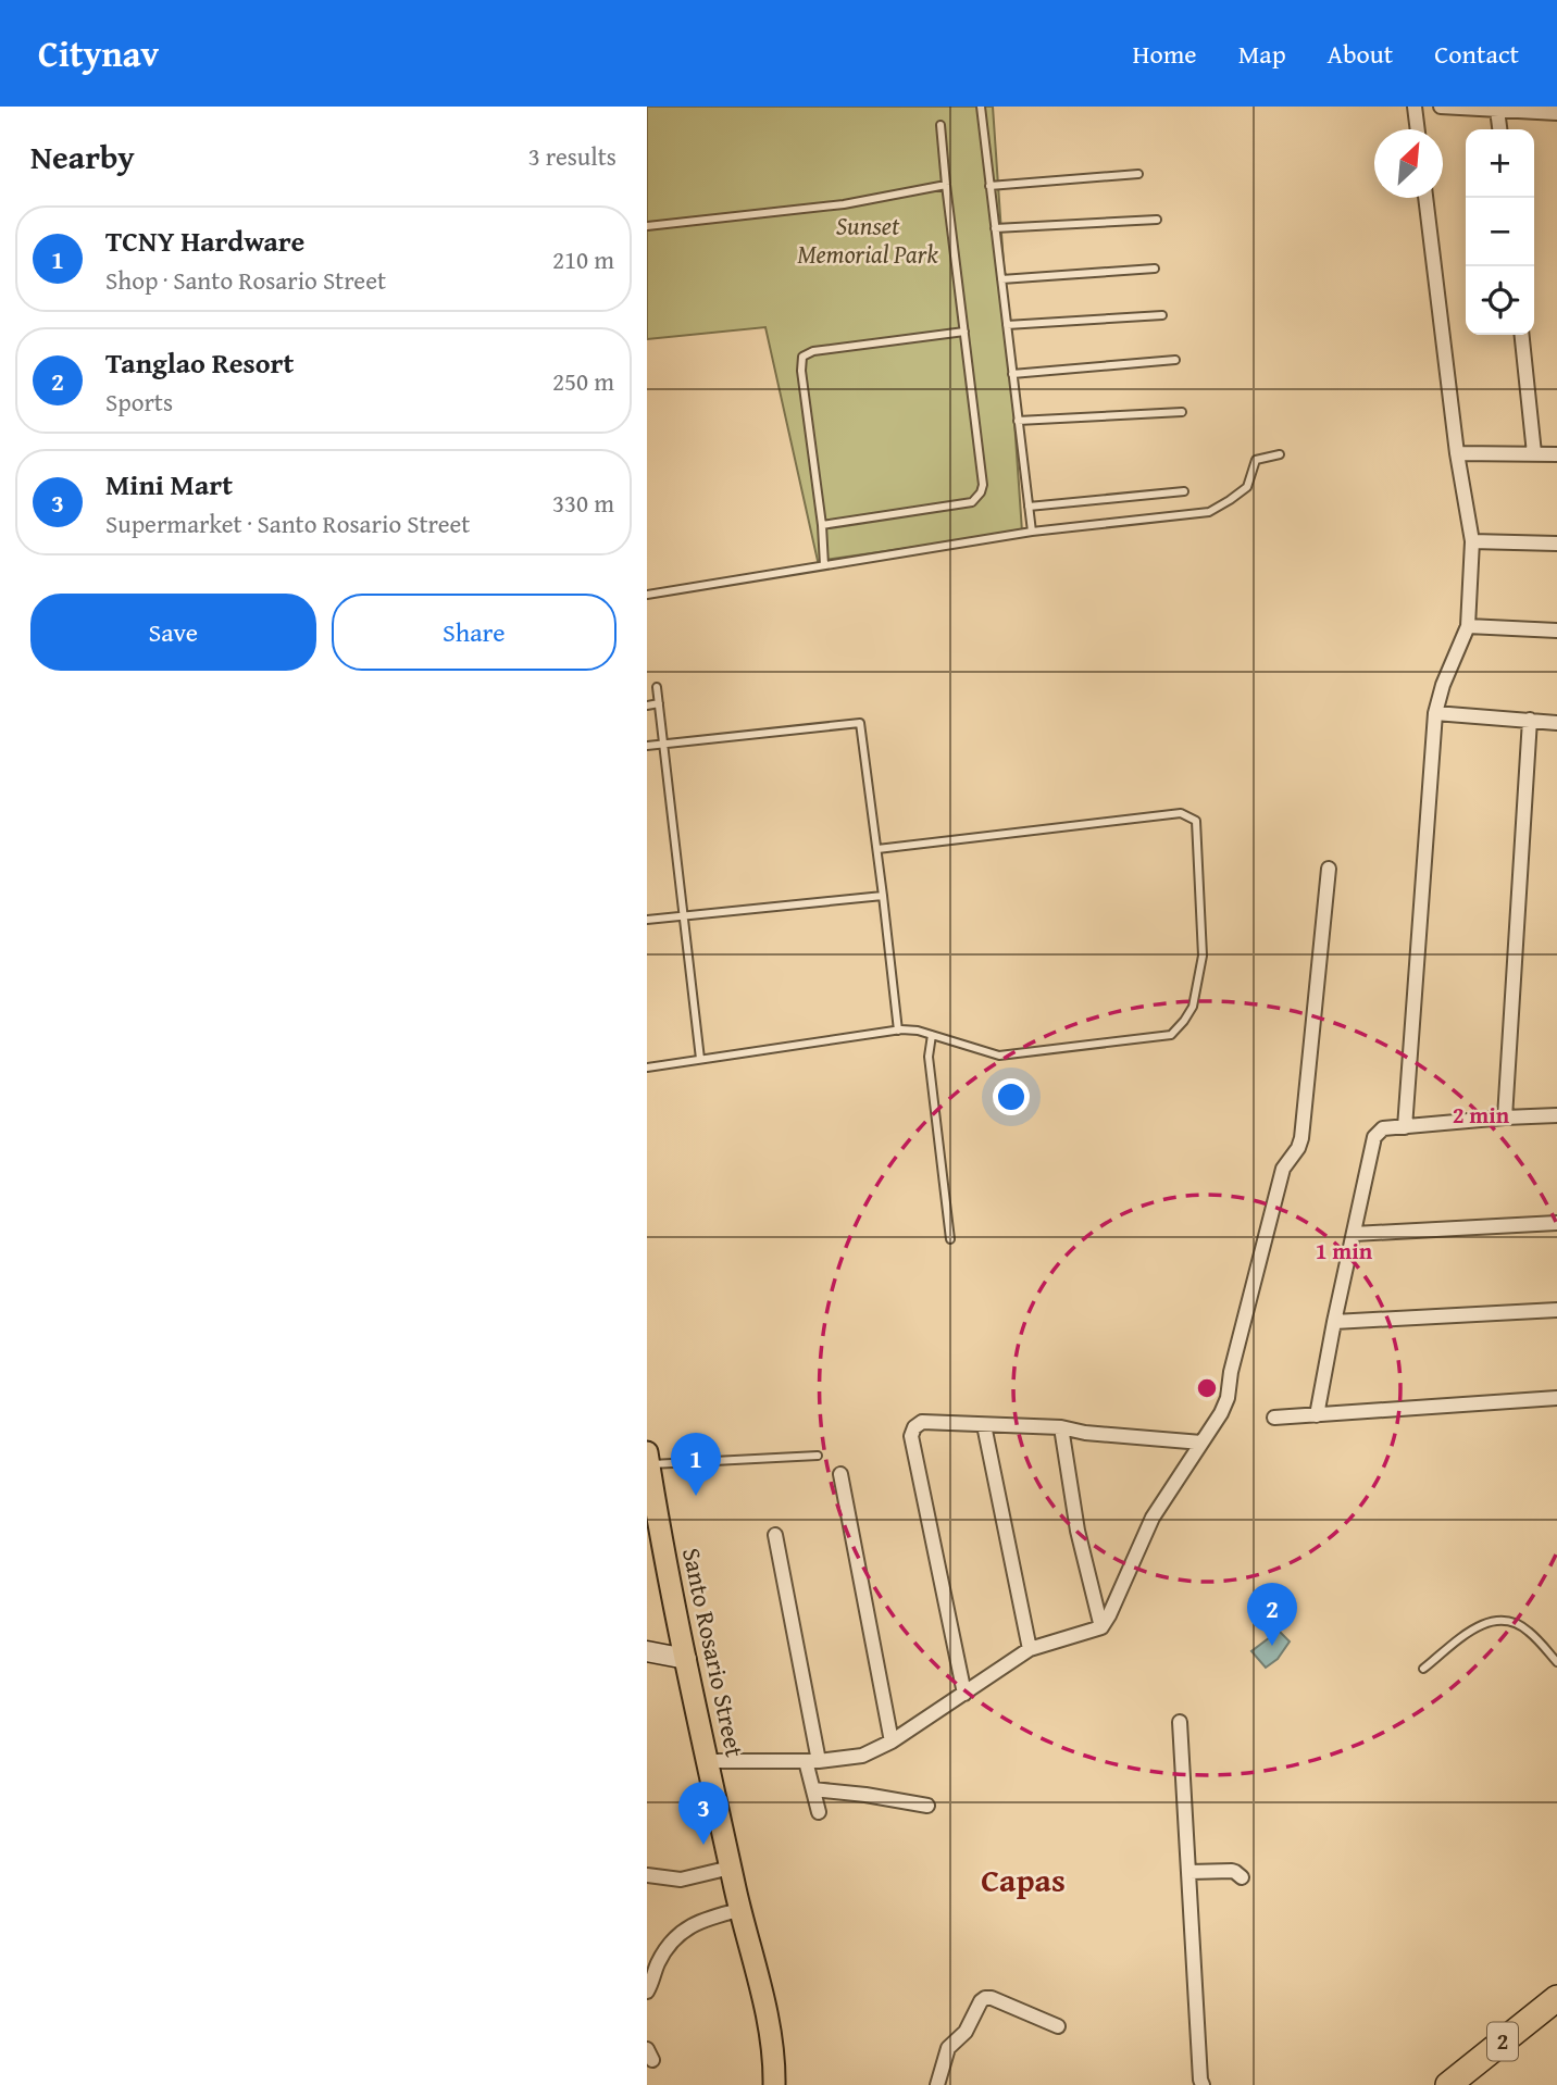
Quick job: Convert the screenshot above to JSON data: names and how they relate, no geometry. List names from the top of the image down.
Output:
{
  "streets": {
    "highway": ["2"],
    "main road": ["Santo Rosario Street"]
  },
  "districts": ["Capas"],
  "parks": ["Sunset Memorial Park"],
  "north": "top right",
  "page": {
    "header": "Citynav",
    "nav": [
      "Home",
      "Map",
      "About",
      "Contact"
    ],
    "heading": ["Nearby", "3 results"],
    "map_buttons": ["+", "−"],
    "list": [
      {
        "mark": "1",
        "name": "TCNY Hardware",
        "note": "Shop · Santo Rosario Street",
        "value": "210 m"
      },
      {
        "mark": "2",
        "name": "Tanglao Resort",
        "note": "Sports",
        "value": "250 m"
      },
      {
        "mark": "3",
        "name": "Mini Mart",
        "note": "Supermarket · Santo Rosario Street",
        "value": "330 m"
      }
    ],
    "buttons": ["Save", "Share"],
    "pins": ["1", "2", "3"]
  },
  "rings": ["2 min", "1 min"]
}
